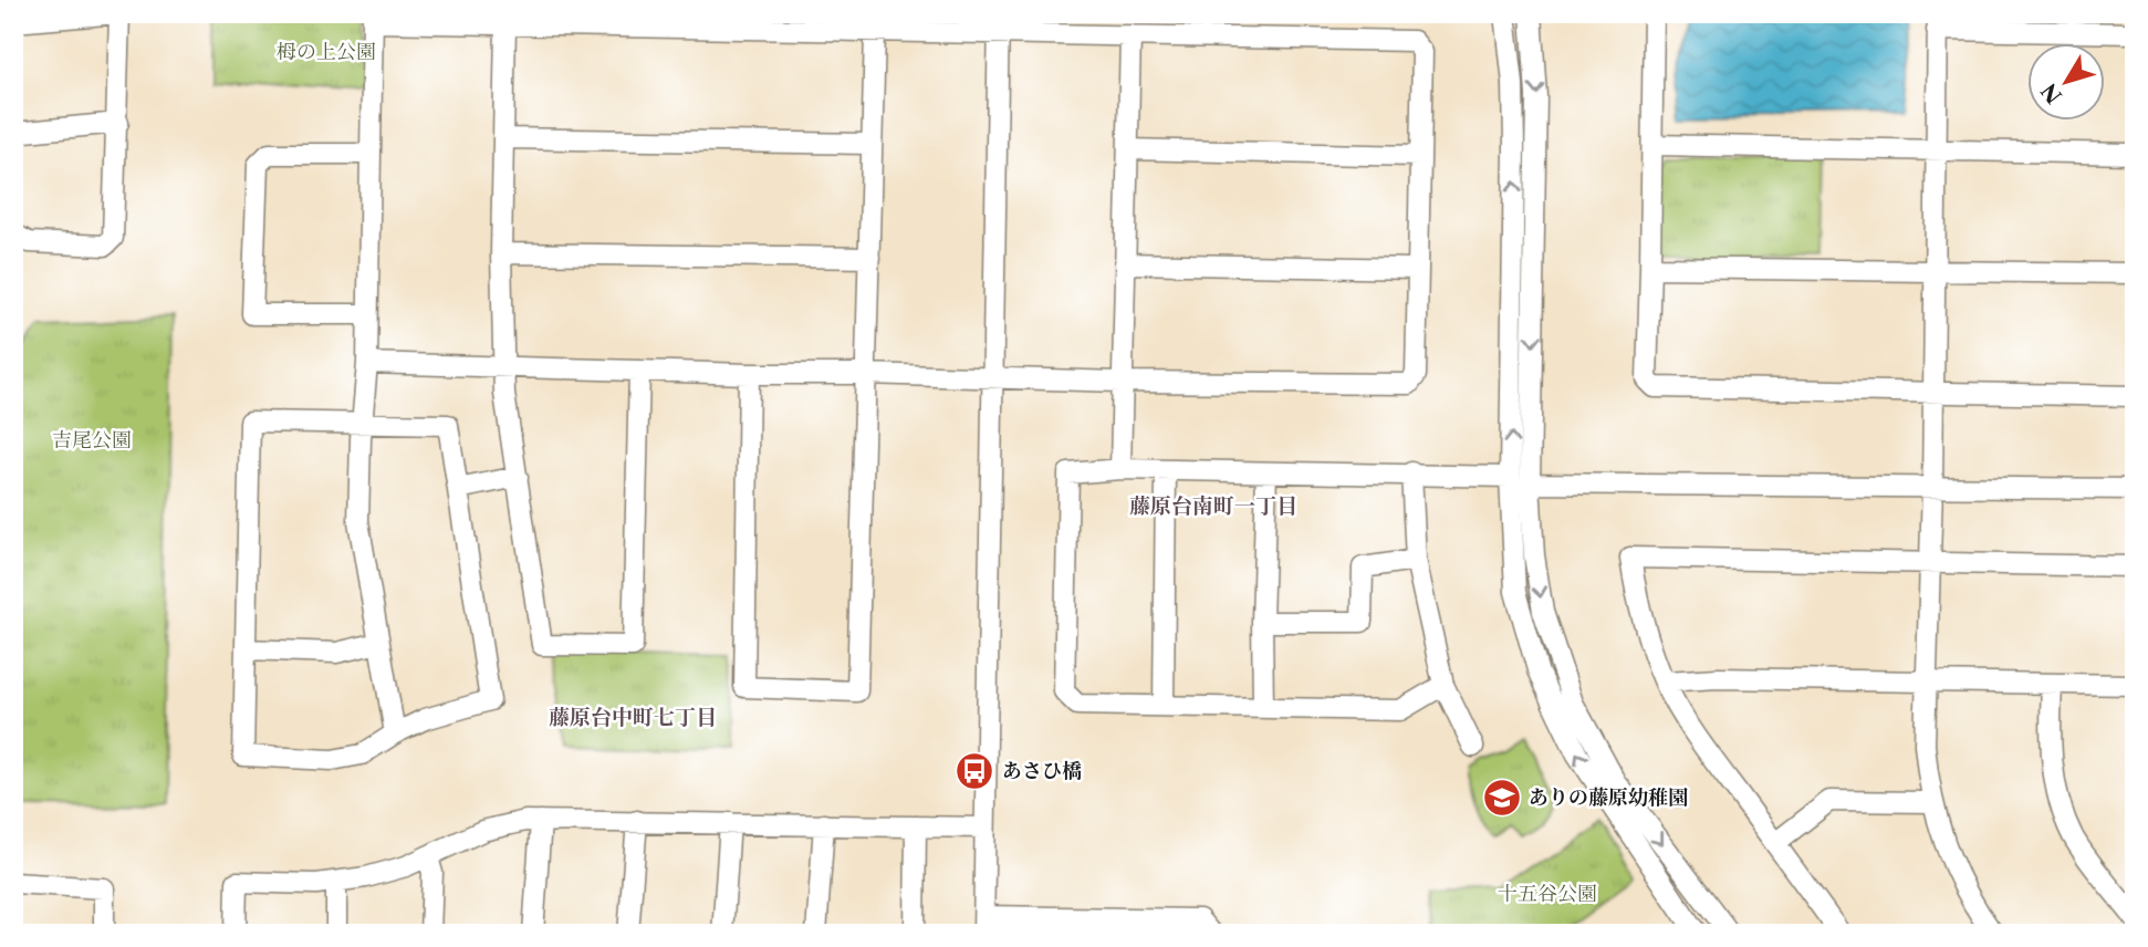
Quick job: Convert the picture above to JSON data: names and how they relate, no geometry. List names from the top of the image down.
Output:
{
  "districts": ["藤原台南町一丁目", "藤原台中町七丁目"],
  "parks": ["栂の上公園", "吉尾公園", "十五谷公園"],
  "places": {
    "bus stop": ["あさひ橋"],
    "school or university": ["ありの藤原幼稚園"]
  },
  "north": "bottom left"
}
